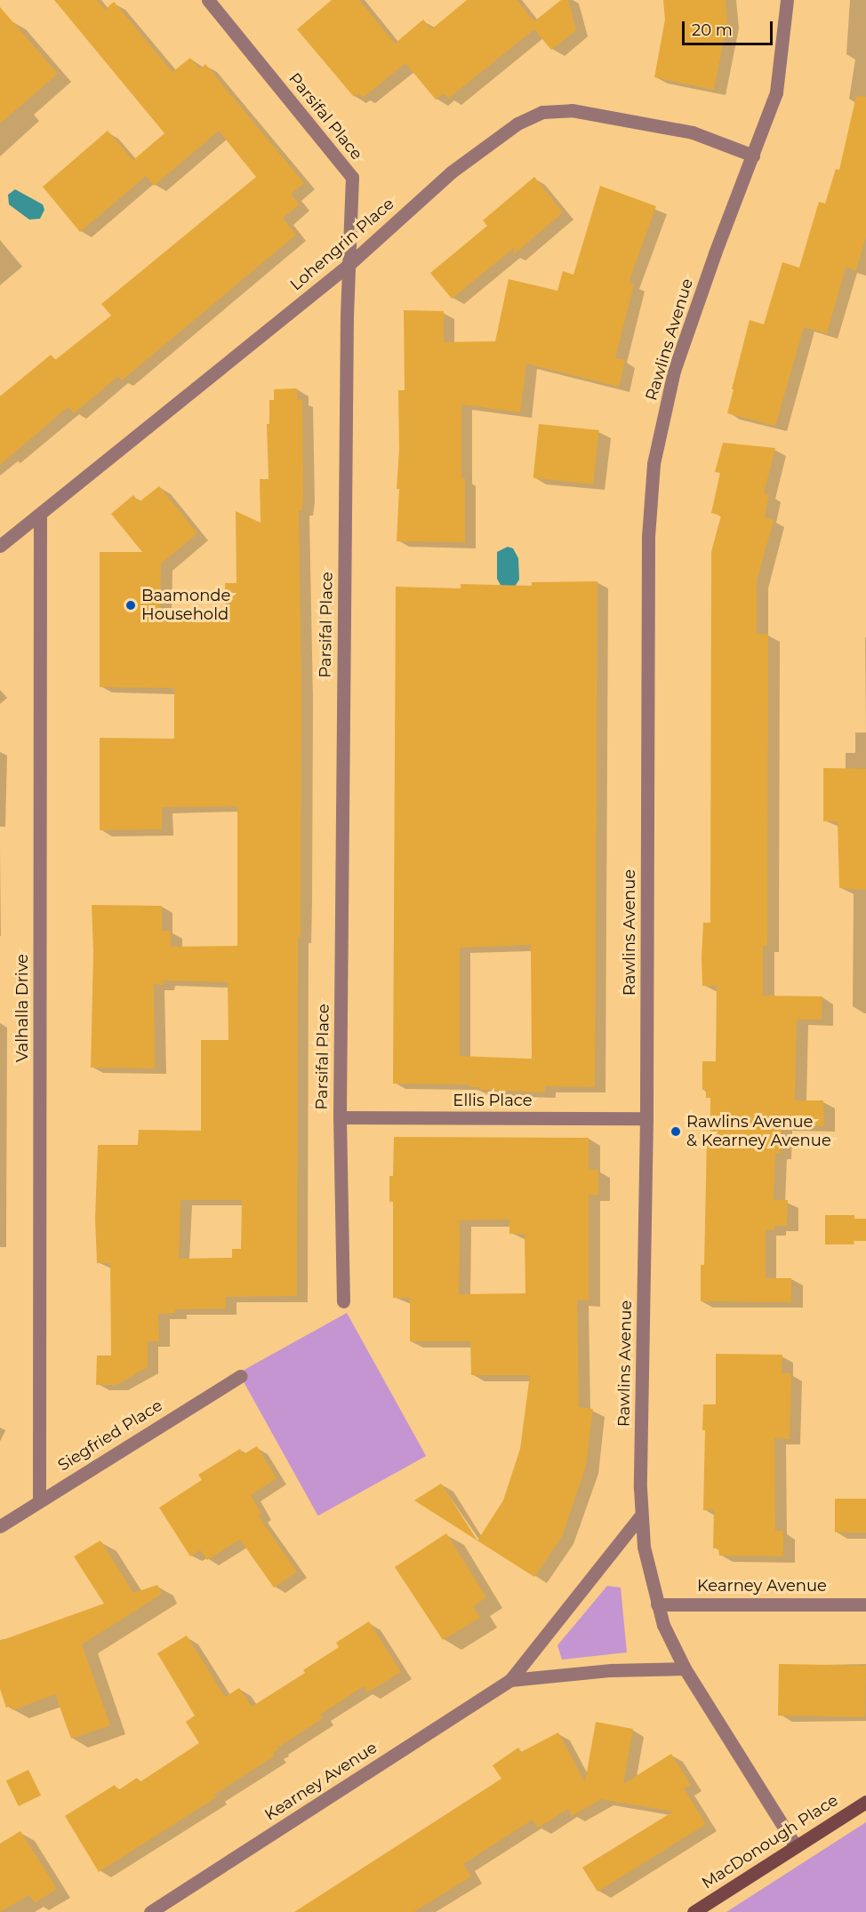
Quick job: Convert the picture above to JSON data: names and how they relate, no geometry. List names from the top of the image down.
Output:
{
  "streets": {
    "main road": ["MacDonough Place"],
    "street": [
      "Parsifal Place",
      "Lohengrin Place",
      "Rawlins Avenue",
      "Valhalla Drive",
      "Ellis Place",
      "Siegfried Place",
      "Kearney Avenue"
    ]
  },
  "crossings": [
    ["Parsifal Place", "Lohengrin Place"],
    ["Parsifal Place", "Ellis Place"],
    ["Lohengrin Place", "Rawlins Avenue"],
    ["Lohengrin Place", "Valhalla Drive"],
    ["Rawlins Avenue", "Ellis Place"],
    ["Rawlins Avenue", "Kearney Avenue"],
    ["Rawlins Avenue", "MacDonough Place"],
    ["Valhalla Drive", "Siegfried Place"]
  ],
  "places": ["Baamonde Household", "Rawlins Avenue & Kearney Avenue"],
  "scale_bar": "20 m"
}
